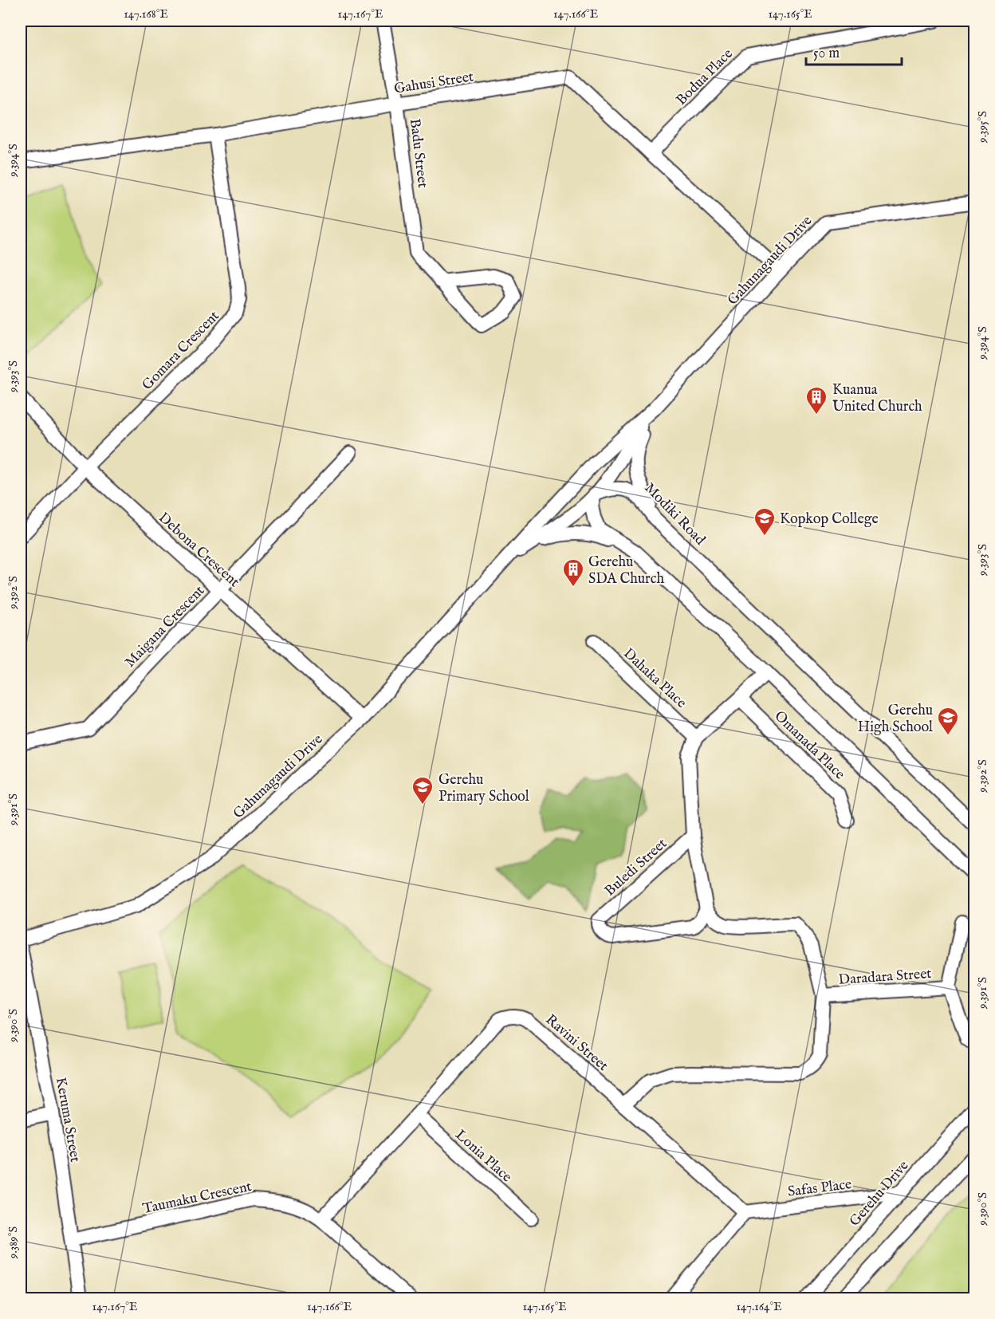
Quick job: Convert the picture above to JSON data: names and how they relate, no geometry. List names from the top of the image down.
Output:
{
  "streets": {
    "street": [
      "Bodua Place",
      "Gahusi Street",
      "Badu Street",
      "Gahunagaudi Drive",
      "Gomara Crescent",
      "Modiki Road",
      "Debona Crescent",
      "Maigana Crescent",
      "Dahaka Place",
      "Omanada Place",
      "Buledi Street",
      "Daradara Street",
      "Ravini Street",
      "Keruma Street",
      "Lonia Place",
      "Safas Place",
      "Gerehu Drive",
      "Taumaku Crescent"
    ]
  },
  "crossings": [
    ["Bodua Place", "Gahusi Street"],
    ["Gahusi Street", "Badu Street"],
    ["Gahusi Street", "Gahunagaudi Drive"],
    ["Gahusi Street", "Gomara Crescent"],
    ["Gahunagaudi Drive", "Modiki Road"],
    ["Gahunagaudi Drive", "Debona Crescent"],
    ["Gomara Crescent", "Debona Crescent"],
    ["Debona Crescent", "Maigana Crescent"],
    ["Ravini Street", "Lonia Place"],
    ["Ravini Street", "Safas Place"],
    ["Ravini Street", "Taumaku Crescent"],
    ["Keruma Street", "Taumaku Crescent"],
    ["Safas Place", "Gerehu Drive"]
  ],
  "places": {
    "building": ["Kuanua United Church", "Gerehu SDA Church"],
    "school or university": ["Kopkop College", "Gerehu High School", "Gerehu Primary School"]
  },
  "scale_bar": "50 m",
  "coordinates": [
    "147.168°E",
    "147.167°E",
    "147.166°E",
    "147.165°E",
    "9.395°S",
    "9.394°S",
    "9.393°S",
    "9.392°S",
    "9.391°S",
    "9.390°S",
    "9.389°S",
    "147.164°E"
  ]
}
